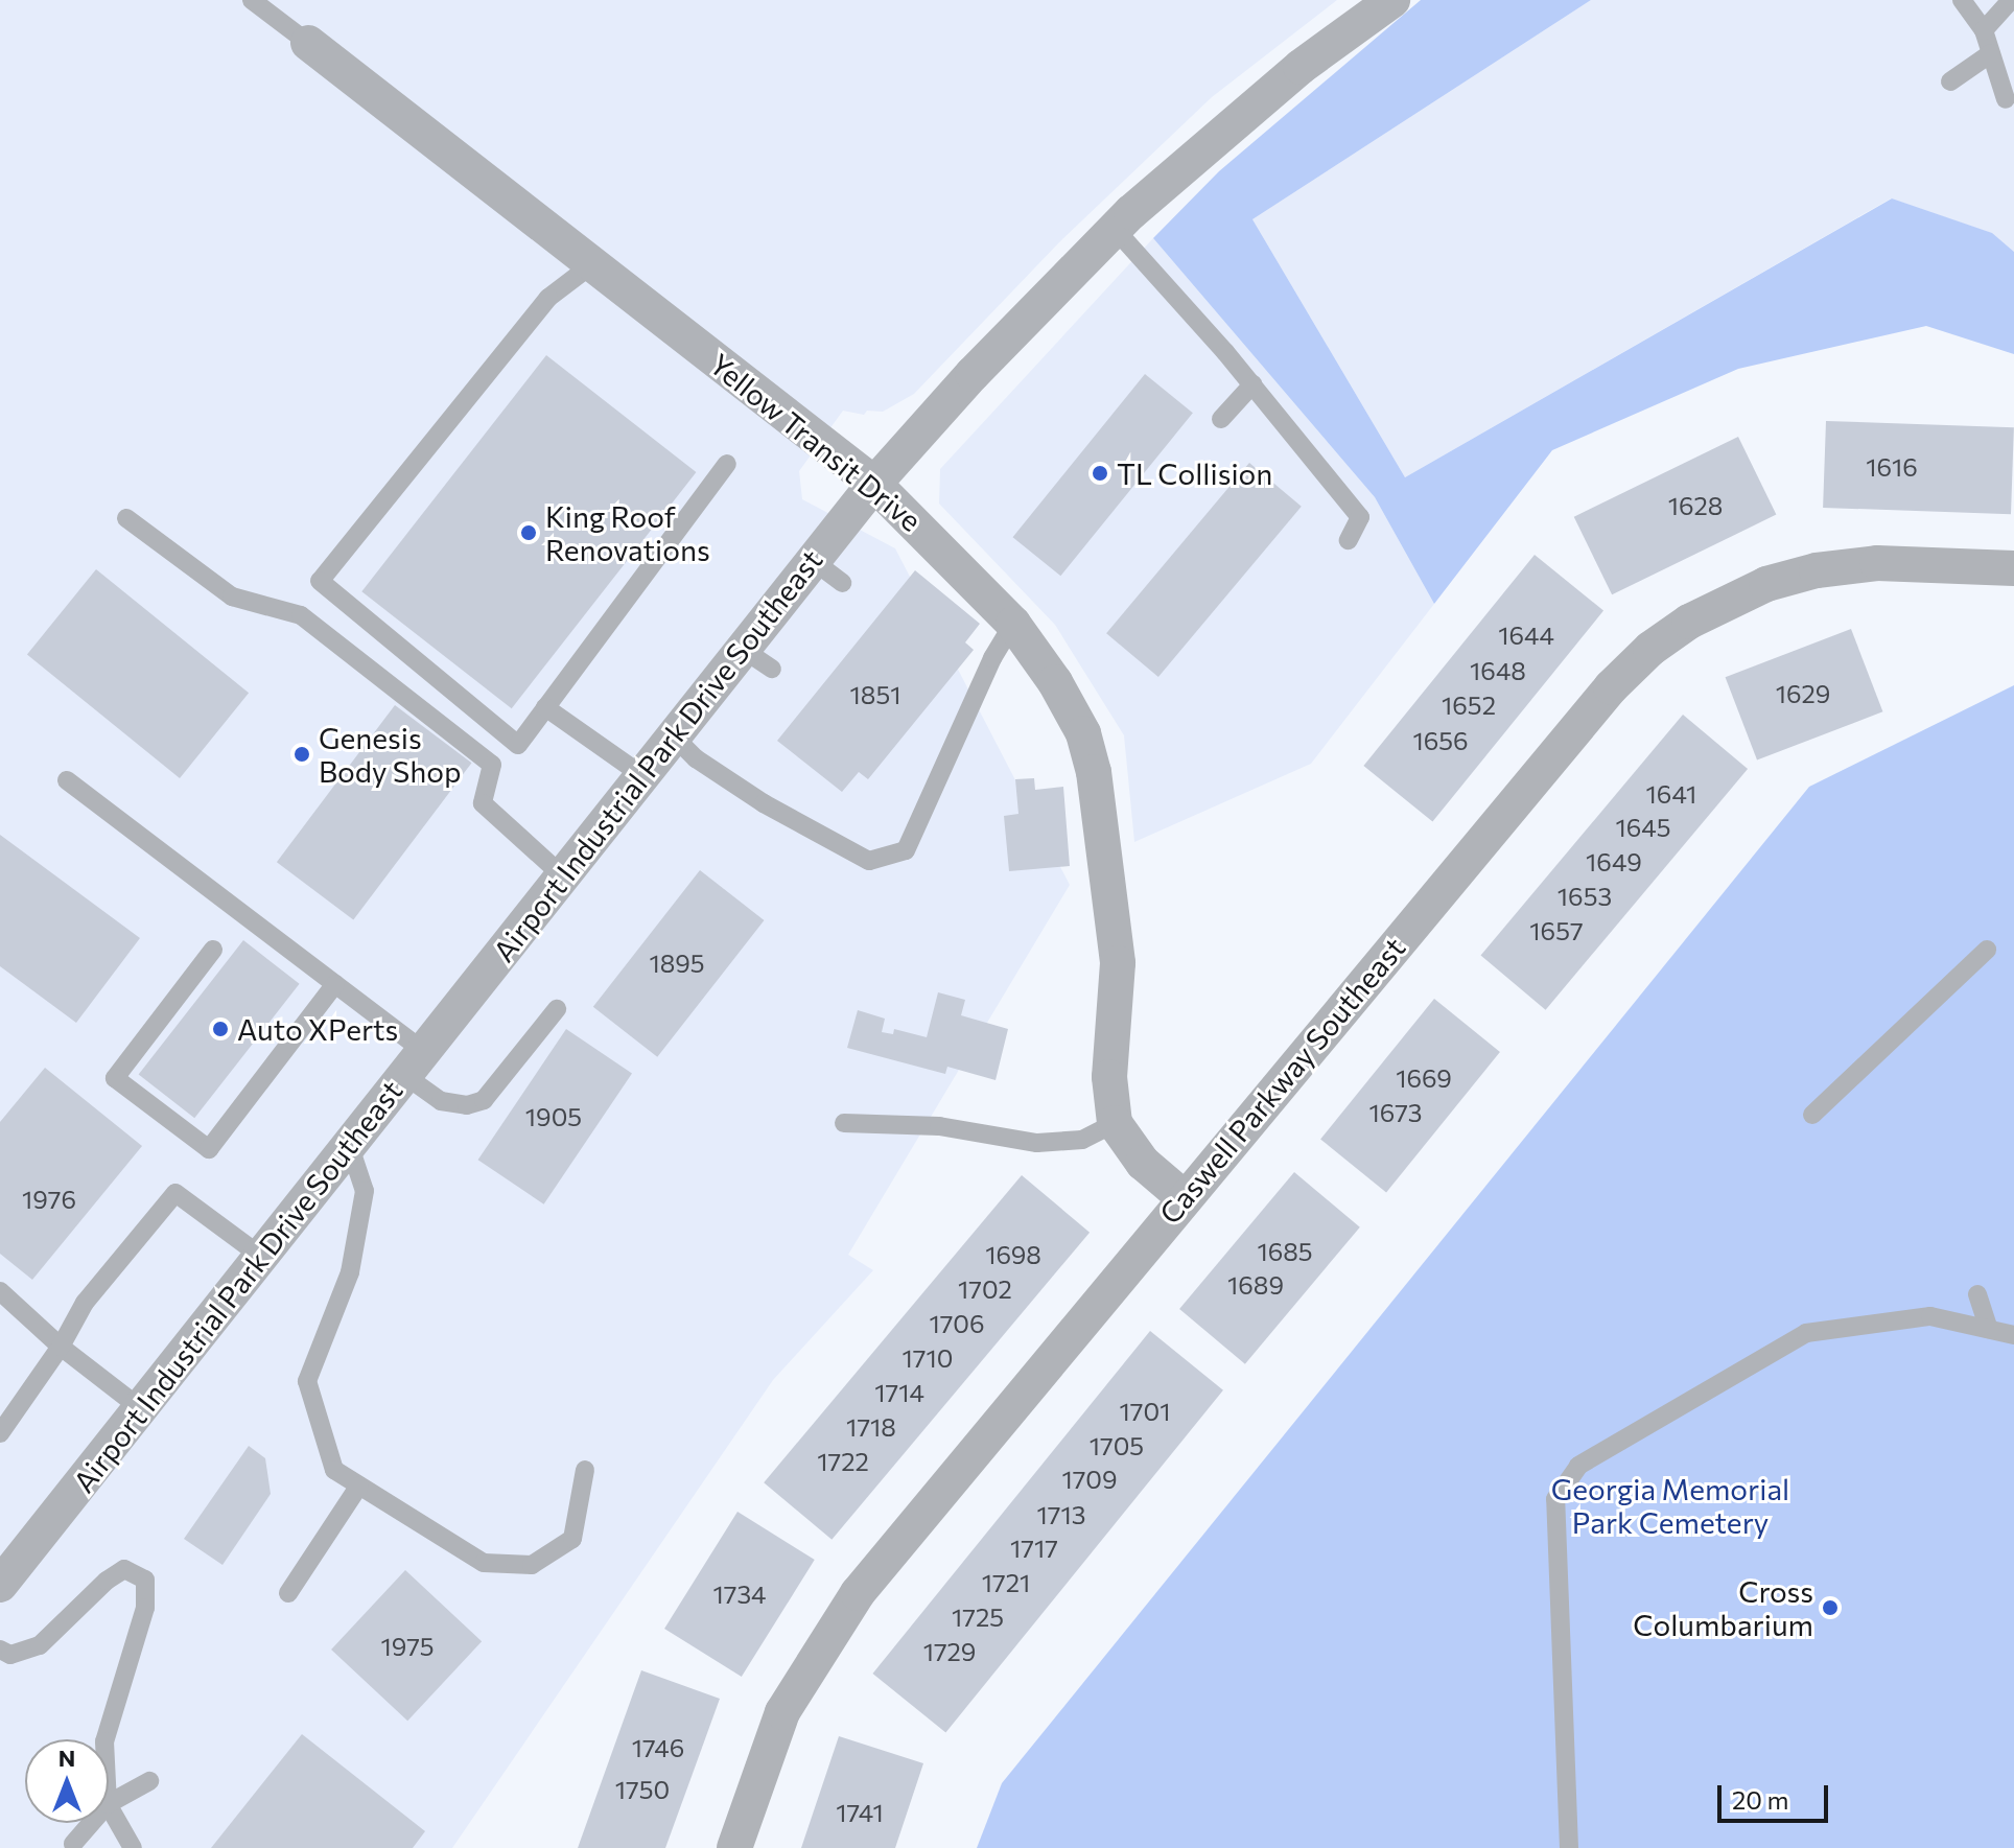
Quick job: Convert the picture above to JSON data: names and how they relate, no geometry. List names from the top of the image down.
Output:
{
  "streets": {
    "street": ["Yellow Transit Drive", "Airport Industrial Park Drive Southeast", "Caswell Parkway Southeast"]
  },
  "crossings": [
    ["Yellow Transit Drive", "Airport Industrial Park Drive Southeast"],
    ["Yellow Transit Drive", "Caswell Parkway Southeast"]
  ],
  "parks": ["Georgia Memorial Park Cemetery"],
  "places": [
    "TL Collision",
    "King Roof Renovations",
    "Genesis Body Shop",
    "Auto XPerts",
    "Cross Columbarium"
  ],
  "house_numbers": [
    "1616",
    "1628",
    "1644",
    "1648",
    "1629",
    "1851",
    "1652",
    "1656",
    "1641",
    "1645",
    "1649",
    "1653",
    "1657",
    "1895",
    "1669",
    "1673",
    "1905",
    "1976",
    "1685",
    "1698",
    "1689",
    "1702",
    "1706",
    "1710",
    "1714",
    "1701",
    "1718",
    "1705",
    "1722",
    "1709",
    "1713",
    "1717",
    "1721",
    "1734",
    "1725",
    "1975",
    "1729",
    "1746",
    "1750",
    "1741"
  ],
  "scale_bar": "20 m",
  "north": "top"
}
